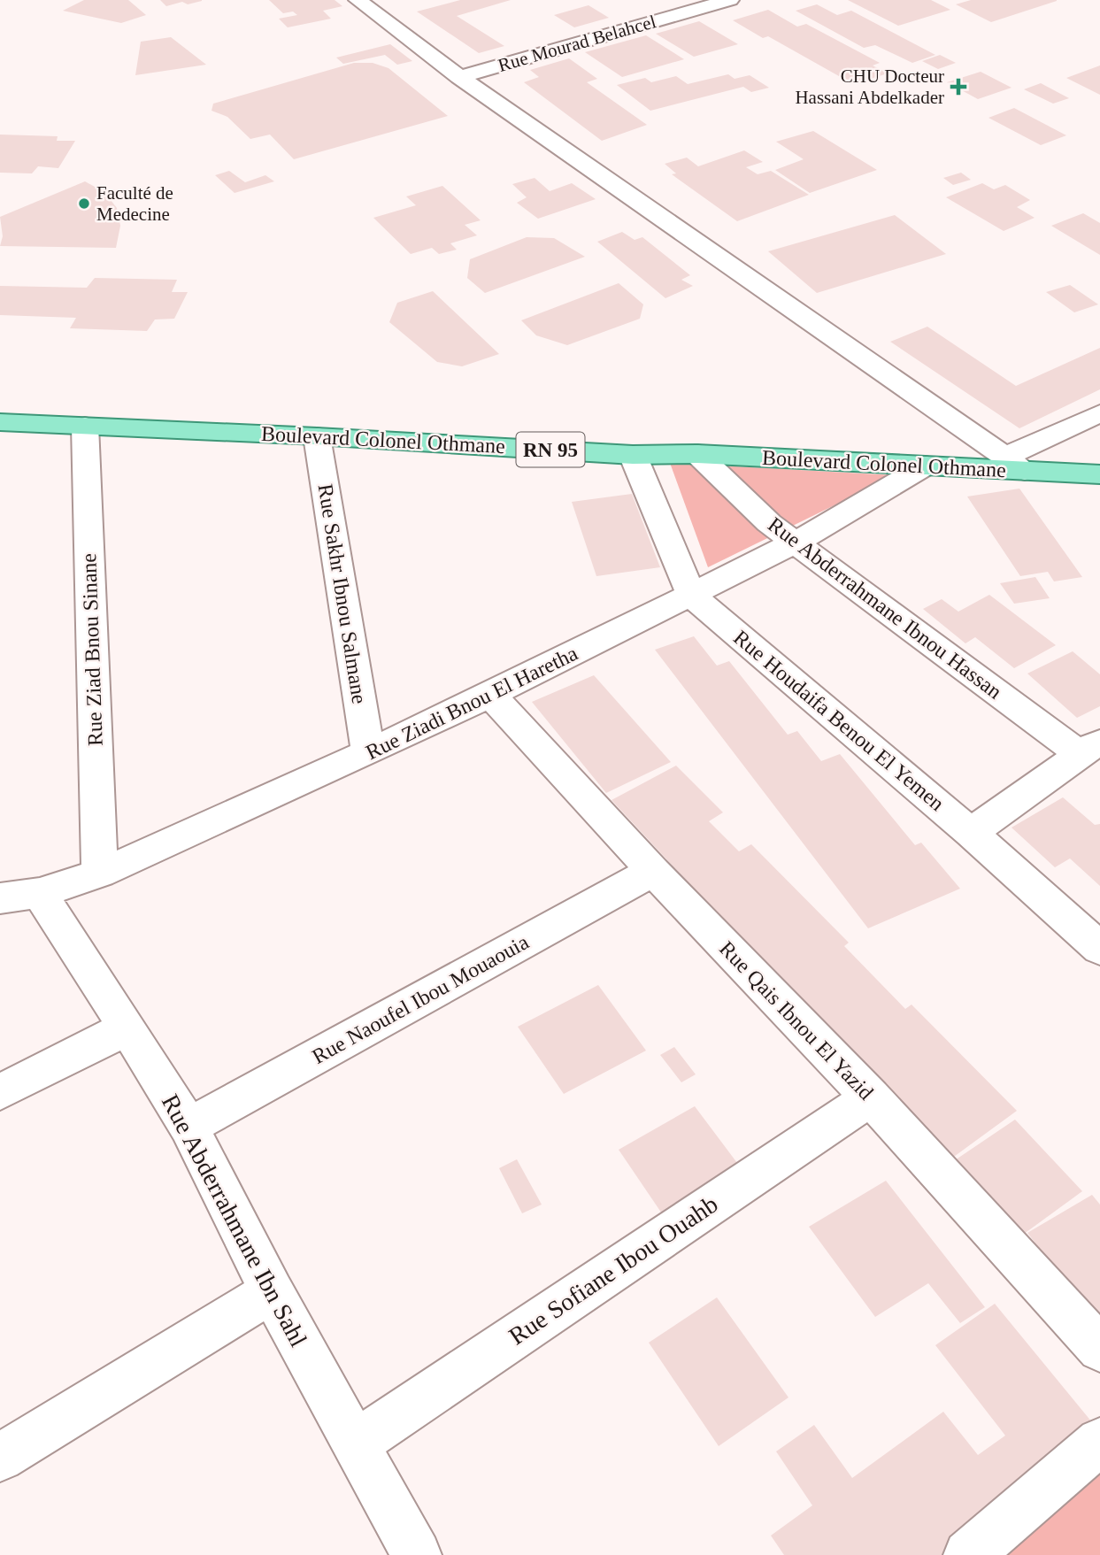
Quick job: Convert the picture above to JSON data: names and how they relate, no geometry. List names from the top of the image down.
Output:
{
  "streets": {
    "main road": ["Boulevard Colonel Othmane", "RN 95"],
    "street": [
      "Rue Mourad Belahcel",
      "Rue Sakhr Ibnou Salmane",
      "Rue Abderrahmane Ibnou Hassan",
      "Rue Ziad Bnou Sinane",
      "Rue Ziadi Bnou El Haretha",
      "Rue Houdaifa Benou El Yemen",
      "Rue Naoufel Ibou Mouaouia",
      "Rue Qais Ibnou El Yazid",
      "Rue Abderrahmane Ibn Sahl",
      "Rue Sofiane Ibou Ouahb"
    ]
  },
  "crossings": [
    ["Boulevard Colonel Othmane", "Rue Sakhr Ibnou Salmane"],
    ["Boulevard Colonel Othmane", "Rue Abderrahmane Ibnou Hassan"],
    ["Boulevard Colonel Othmane", "Rue Ziad Bnou Sinane"],
    ["Boulevard Colonel Othmane", "Rue Ziadi Bnou El Haretha"],
    ["Boulevard Colonel Othmane", "Rue Houdaifa Benou El Yemen"],
    ["Rue Sakhr Ibnou Salmane", "Rue Ziadi Bnou El Haretha"],
    ["Rue Abderrahmane Ibnou Hassan", "Rue Ziadi Bnou El Haretha"],
    ["Rue Ziad Bnou Sinane", "Rue Ziadi Bnou El Haretha"],
    ["Rue Ziadi Bnou El Haretha", "Rue Houdaifa Benou El Yemen"],
    ["Rue Ziadi Bnou El Haretha", "Rue Qais Ibnou El Yazid"],
    ["Rue Ziadi Bnou El Haretha", "Rue Abderrahmane Ibn Sahl"],
    ["Rue Naoufel Ibou Mouaouia", "Rue Qais Ibnou El Yazid"],
    ["Rue Naoufel Ibou Mouaouia", "Rue Abderrahmane Ibn Sahl"],
    ["Rue Qais Ibnou El Yazid", "Rue Sofiane Ibou Ouahb"],
    ["Rue Abderrahmane Ibn Sahl", "Rue Sofiane Ibou Ouahb"]
  ],
  "places": {
    "health": ["CHU Docteur Hassani Abdelkader"],
    "other": ["Faculté de Medecine"]
  }
}
